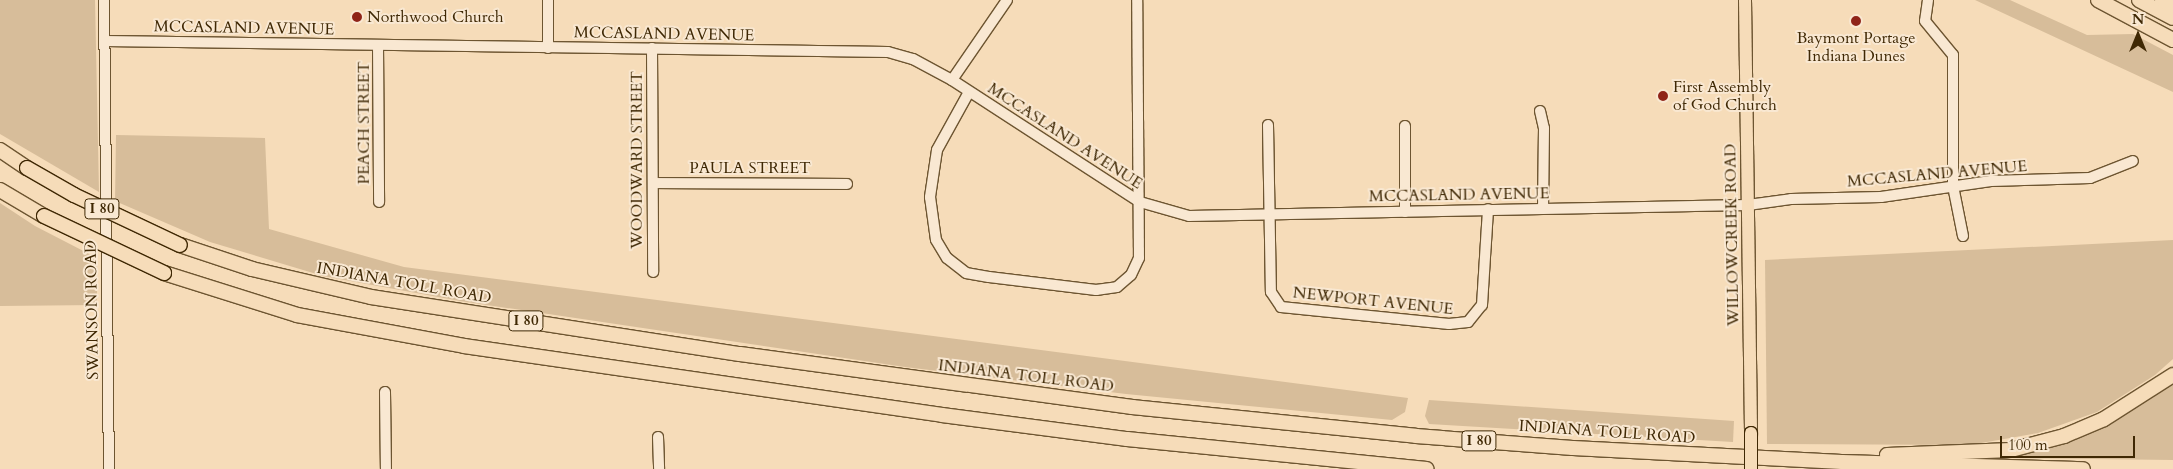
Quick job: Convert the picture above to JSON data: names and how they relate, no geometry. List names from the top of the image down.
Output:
{
  "streets": {
    "highway": ["I 80", "INDIANA TOLL ROAD"],
    "main road": ["WILLOWCREEK ROAD"],
    "street": [
      "MCCASLAND AVENUE",
      "PEACH STREET",
      "WOODWARD STREET",
      "PAULA STREET",
      "NEWPORT AVENUE",
      "SWANSON ROAD"
    ]
  },
  "crossings": [
    ["MCCASLAND AVENUE", "PEACH STREET"],
    ["MCCASLAND AVENUE", "WOODWARD STREET"],
    ["MCCASLAND AVENUE", "WILLOWCREEK ROAD"],
    ["MCCASLAND AVENUE", "NEWPORT AVENUE"],
    ["MCCASLAND AVENUE", "SWANSON ROAD"],
    ["WOODWARD STREET", "PAULA STREET"]
  ],
  "places": ["Northwood Church", "Baymont Portage Indiana Dunes", "First Assembly of God Church"],
  "scale_bar": "100 m",
  "north": "top"
}
